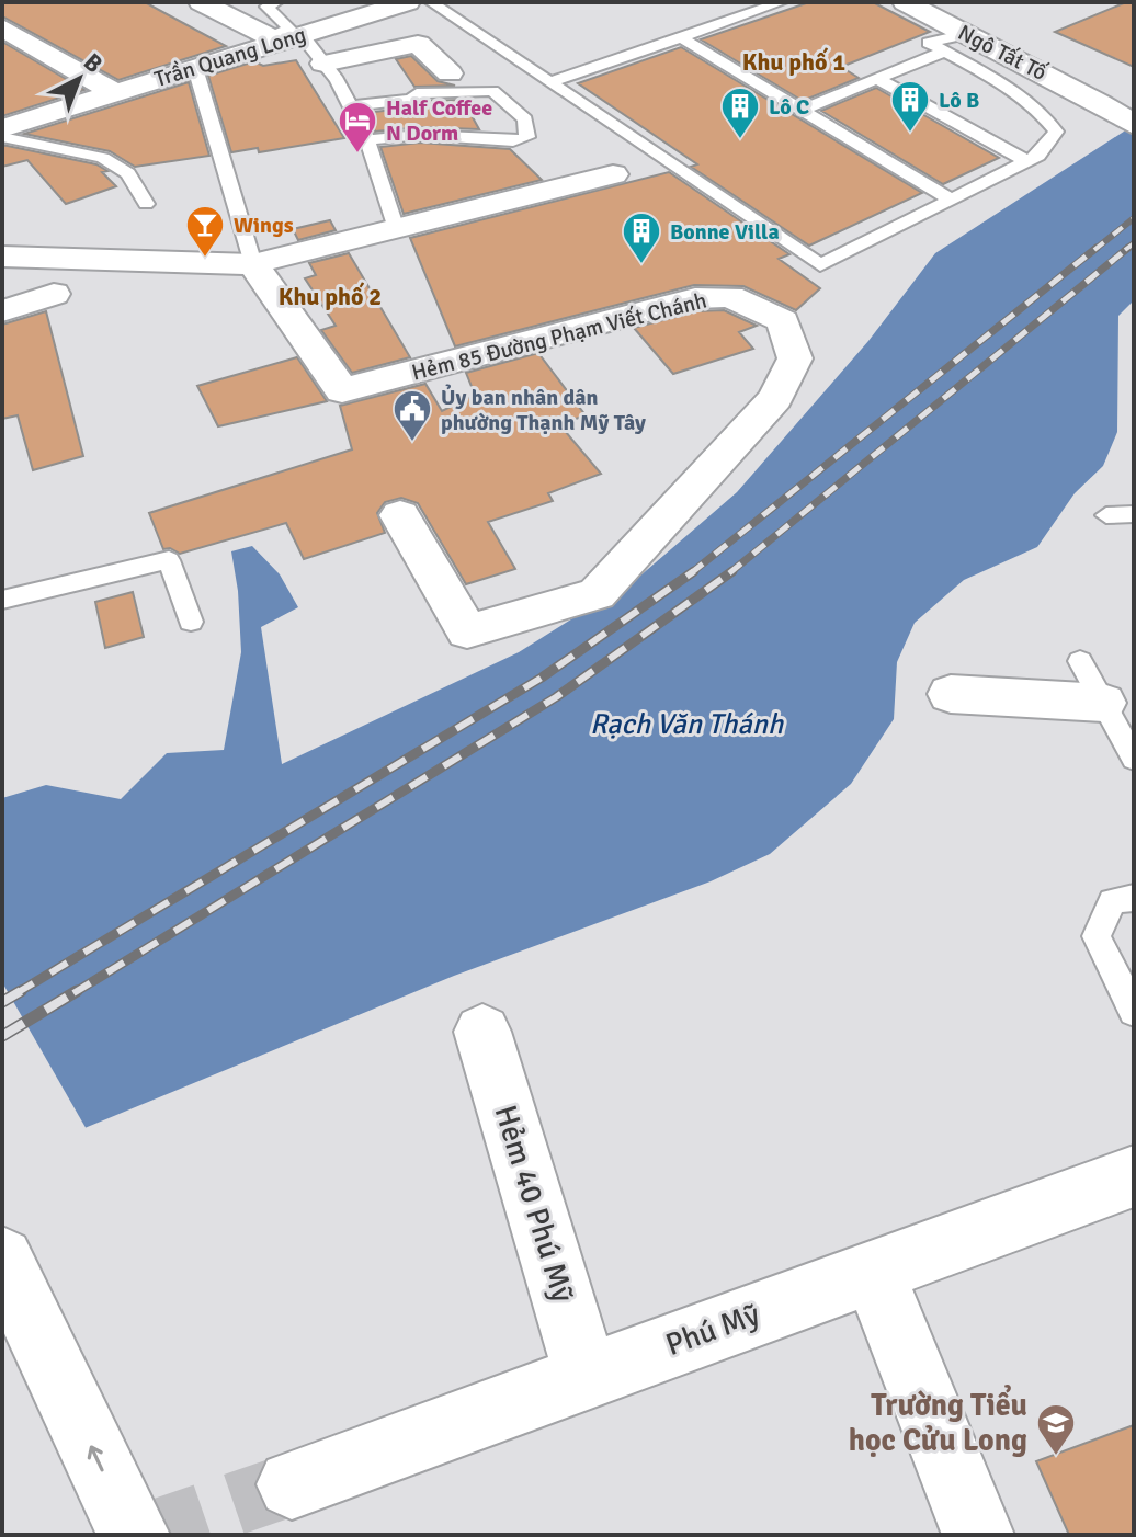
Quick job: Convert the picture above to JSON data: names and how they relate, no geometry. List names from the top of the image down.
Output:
{
  "streets": {
    "street": [
      "Ngô Tất Tố",
      "Trần Quang Long",
      "Hẻm 85 Đường Phạm Viết Chánh",
      "Hẻm 40 Phú Mỹ",
      "Phú Mỹ"
    ]
  },
  "crossings": [
    ["Hẻm 40 Phú Mỹ", "Phú Mỹ"]
  ],
  "districts": ["Khu phố 1", "Khu phố 2"],
  "water": ["Rạch Văn Thánh"],
  "places": {
    "building": ["Lô B", "Lô C", "Bonne Villa"],
    "hotel": ["Half Coffee N Dorm"],
    "bar": ["Wings"],
    "public building": ["Ủy ban nhân dân phường Thạnh Mỹ Tây"],
    "school or university": ["Trường Tiểu học Cửu Long"]
  },
  "north": "top right"
}
